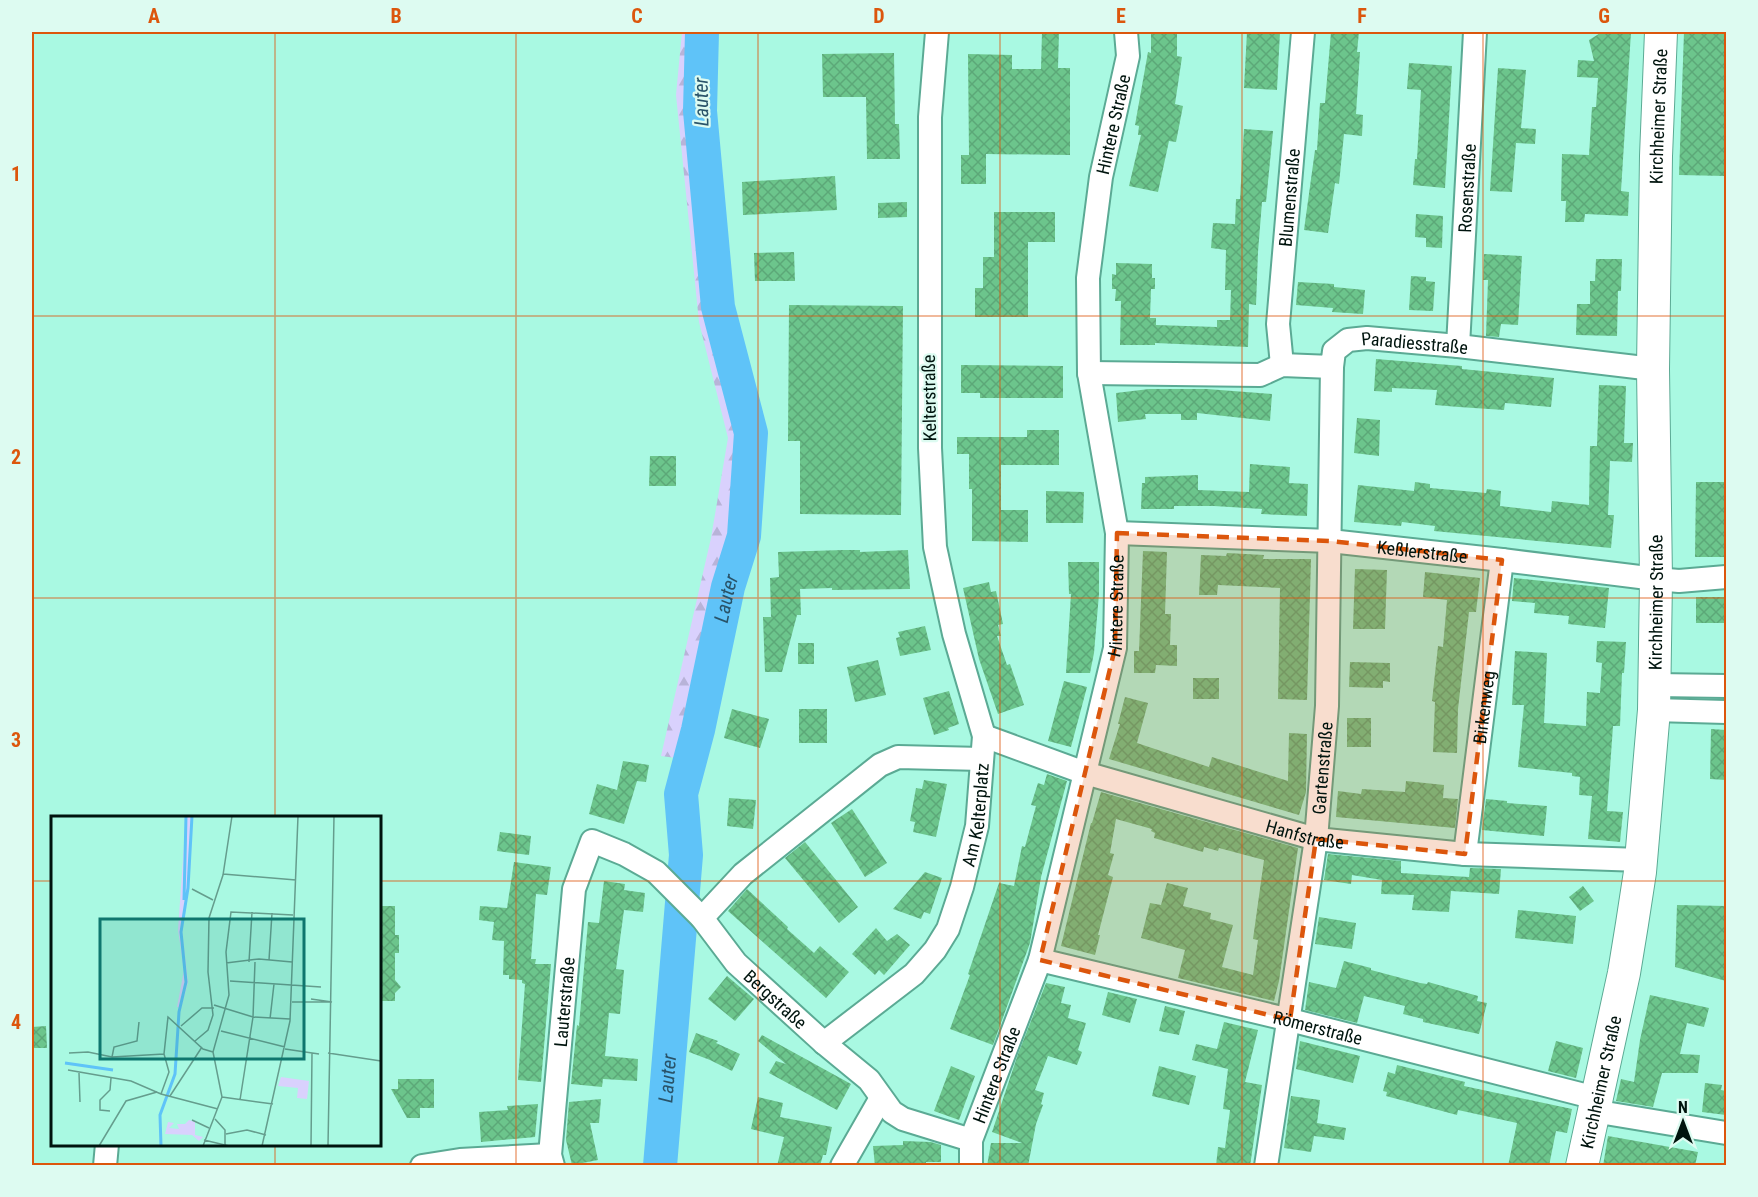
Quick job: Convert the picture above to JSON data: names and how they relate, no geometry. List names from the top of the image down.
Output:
{
  "streets": {
    "street": [
      "Kirchheimer Straße",
      "Hintere Straße",
      "Rosenstraße",
      "Blumenstraße",
      "Paradiesstraße",
      "Kelterstraße",
      "Keßlerstraße",
      "Birkenweg",
      "Gartenstraße",
      "Am Kelterplatz",
      "Hanfstraße",
      "Bergstraße",
      "Lauterstraße",
      "Römerstraße"
    ]
  },
  "crossings": [
    ["Kirchheimer Straße", "Paradiesstraße"],
    ["Kirchheimer Straße", "Keßlerstraße"],
    ["Kirchheimer Straße", "Hanfstraße"],
    ["Kirchheimer Straße", "Römerstraße"],
    ["Hintere Straße", "Keßlerstraße"],
    ["Hintere Straße", "Hanfstraße"],
    ["Hintere Straße", "Bergstraße"],
    ["Hintere Straße", "Römerstraße"],
    ["Rosenstraße", "Paradiesstraße"],
    ["Paradiesstraße", "Gartenstraße"],
    ["Kelterstraße", "Am Kelterplatz"],
    ["Kelterstraße", "Hanfstraße"],
    ["Keßlerstraße", "Birkenweg"],
    ["Keßlerstraße", "Gartenstraße"],
    ["Birkenweg", "Hanfstraße"],
    ["Gartenstraße", "Hanfstraße"],
    ["Gartenstraße", "Römerstraße"],
    ["Am Kelterplatz", "Bergstraße"],
    ["Bergstraße", "Lauterstraße"]
  ],
  "water": ["Lauter"],
  "north": "top",
  "grid": {
    "columns": [
      "A",
      "B",
      "C",
      "D",
      "E",
      "F",
      "G"
    ],
    "rows": [
      "1",
      "2",
      "3",
      "4"
    ]
  }
}
